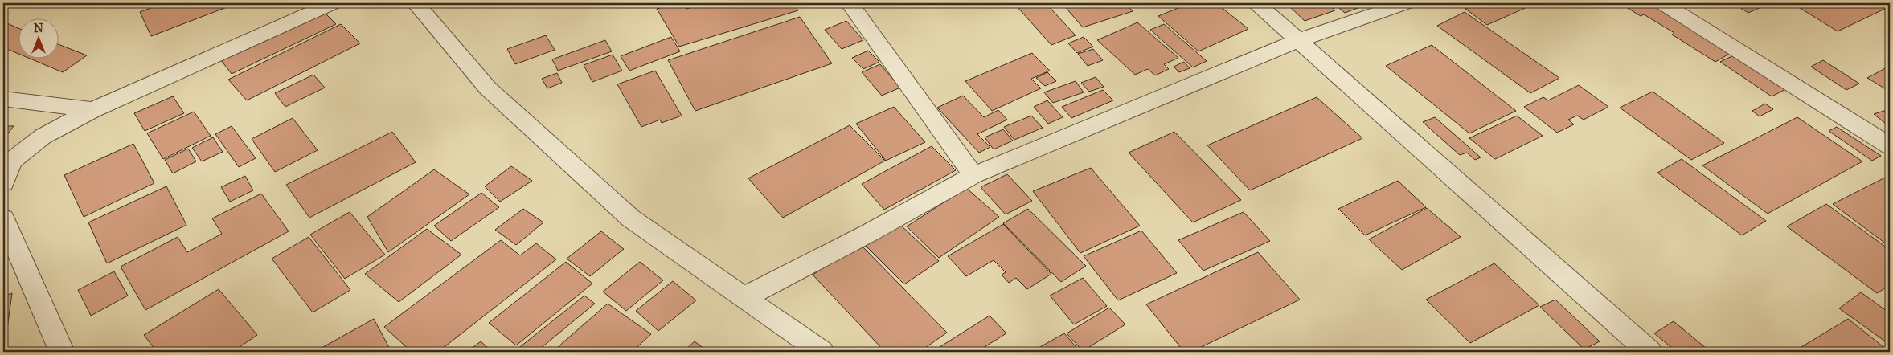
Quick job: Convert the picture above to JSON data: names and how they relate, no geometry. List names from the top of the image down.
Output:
{
  "north": "top"
}
